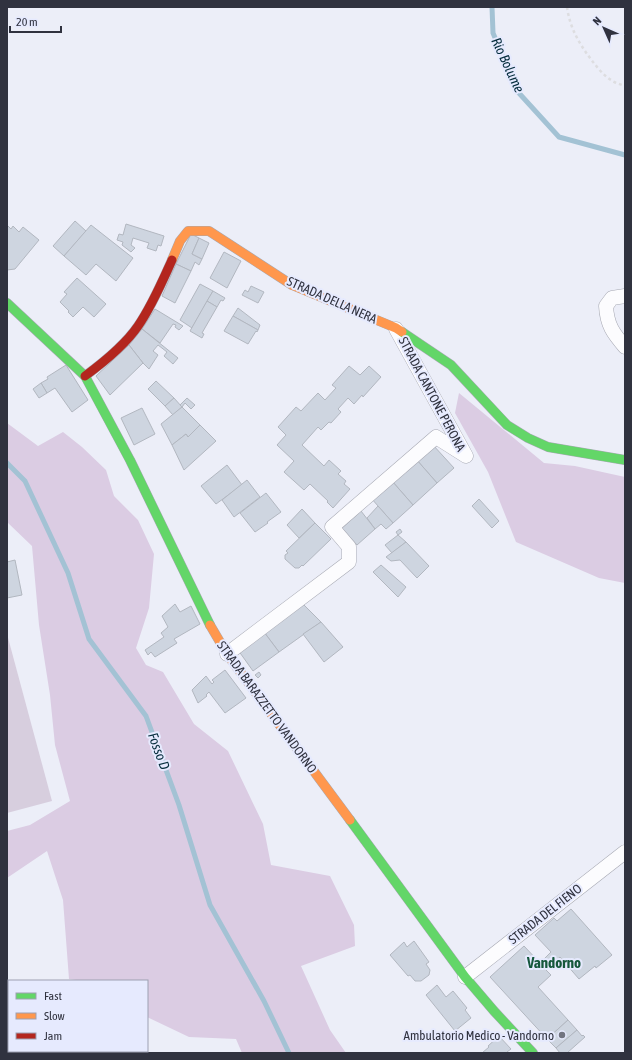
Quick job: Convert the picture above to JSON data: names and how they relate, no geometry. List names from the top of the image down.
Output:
{
  "streets": {
    "street": [
      "STRADA DELLA NERA",
      "STRADA CANTONE PERONA",
      "STRADA BARAZZETTO VANDORNO",
      "STRADA DEL FIENO"
    ]
  },
  "crossings": [
    ["STRADA DELLA NERA", "STRADA CANTONE PERONA"],
    ["STRADA DELLA NERA", "STRADA BARAZZETTO VANDORNO"],
    ["STRADA CANTONE PERONA", "STRADA BARAZZETTO VANDORNO"],
    ["STRADA BARAZZETTO VANDORNO", "STRADA DEL FIENO"]
  ],
  "districts": ["Vandorno"],
  "water": ["Rio Bolume", "Fosso D"],
  "places": ["Ambulatorio Medico - Vandorno"],
  "legend": ["Fast", "Slow", "Jam"],
  "scale_bar": "20 m",
  "north": "top left"
}
